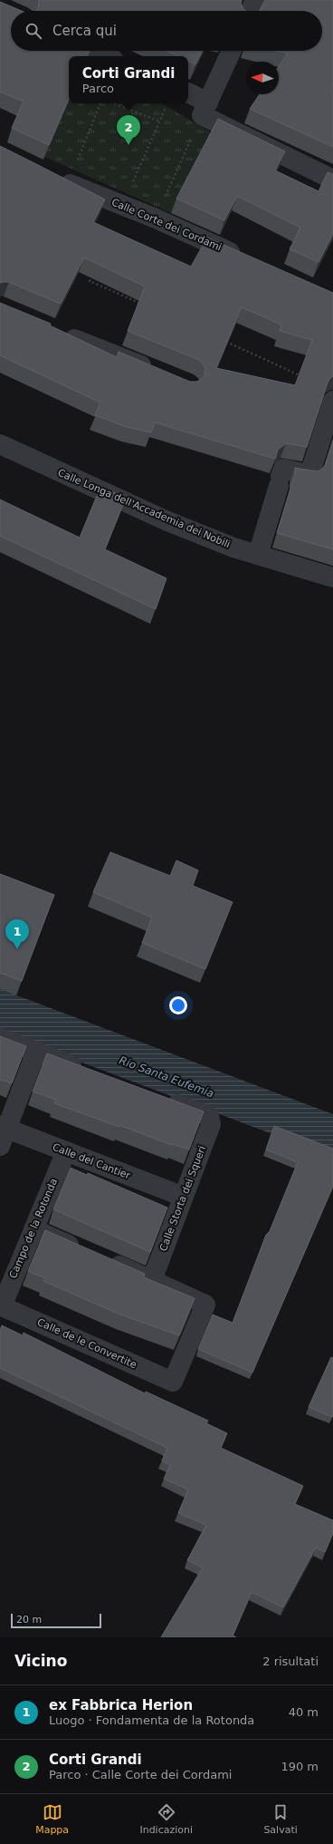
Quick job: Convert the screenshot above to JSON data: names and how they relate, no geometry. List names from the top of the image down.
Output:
{
  "streets": {
    "street": [
      "Calle Corte dei Cordami",
      "Calle Longa dell'Accademia dei Nobili",
      "Calle del Cantier",
      "Calle Storta dei Squeri",
      "Campo de la Rotonda",
      "Calle de le Convertite"
    ]
  },
  "crossings": [
    ["Calle del Cantier", "Calle Storta dei Squeri"],
    ["Calle del Cantier", "Campo de la Rotonda"],
    ["Calle Storta dei Squeri", "Calle de le Convertite"],
    ["Campo de la Rotonda", "Calle de le Convertite"]
  ],
  "water": ["Rio Santa Eufemia"],
  "scale_bar": "20 m",
  "north": "left",
  "page": {
    "search": "Cerca qui",
    "popup": ["Corti Grandi", "Parco"],
    "pins": ["2", "1"],
    "scale": "20 m",
    "heading": ["Vicino", "2 risultati"],
    "list": [
      {
        "mark": "1",
        "name": "ex Fabbrica Herion",
        "note": "Luogo · Fondamenta de la Rotonda",
        "value": "40 m"
      },
      {
        "mark": "2",
        "name": "Corti Grandi",
        "note": "Parco · Calle Corte dei Cordami",
        "value": "190 m"
      }
    ],
    "nav": ["Mappa", "Indicazioni", "Salvati"]
  }
}
